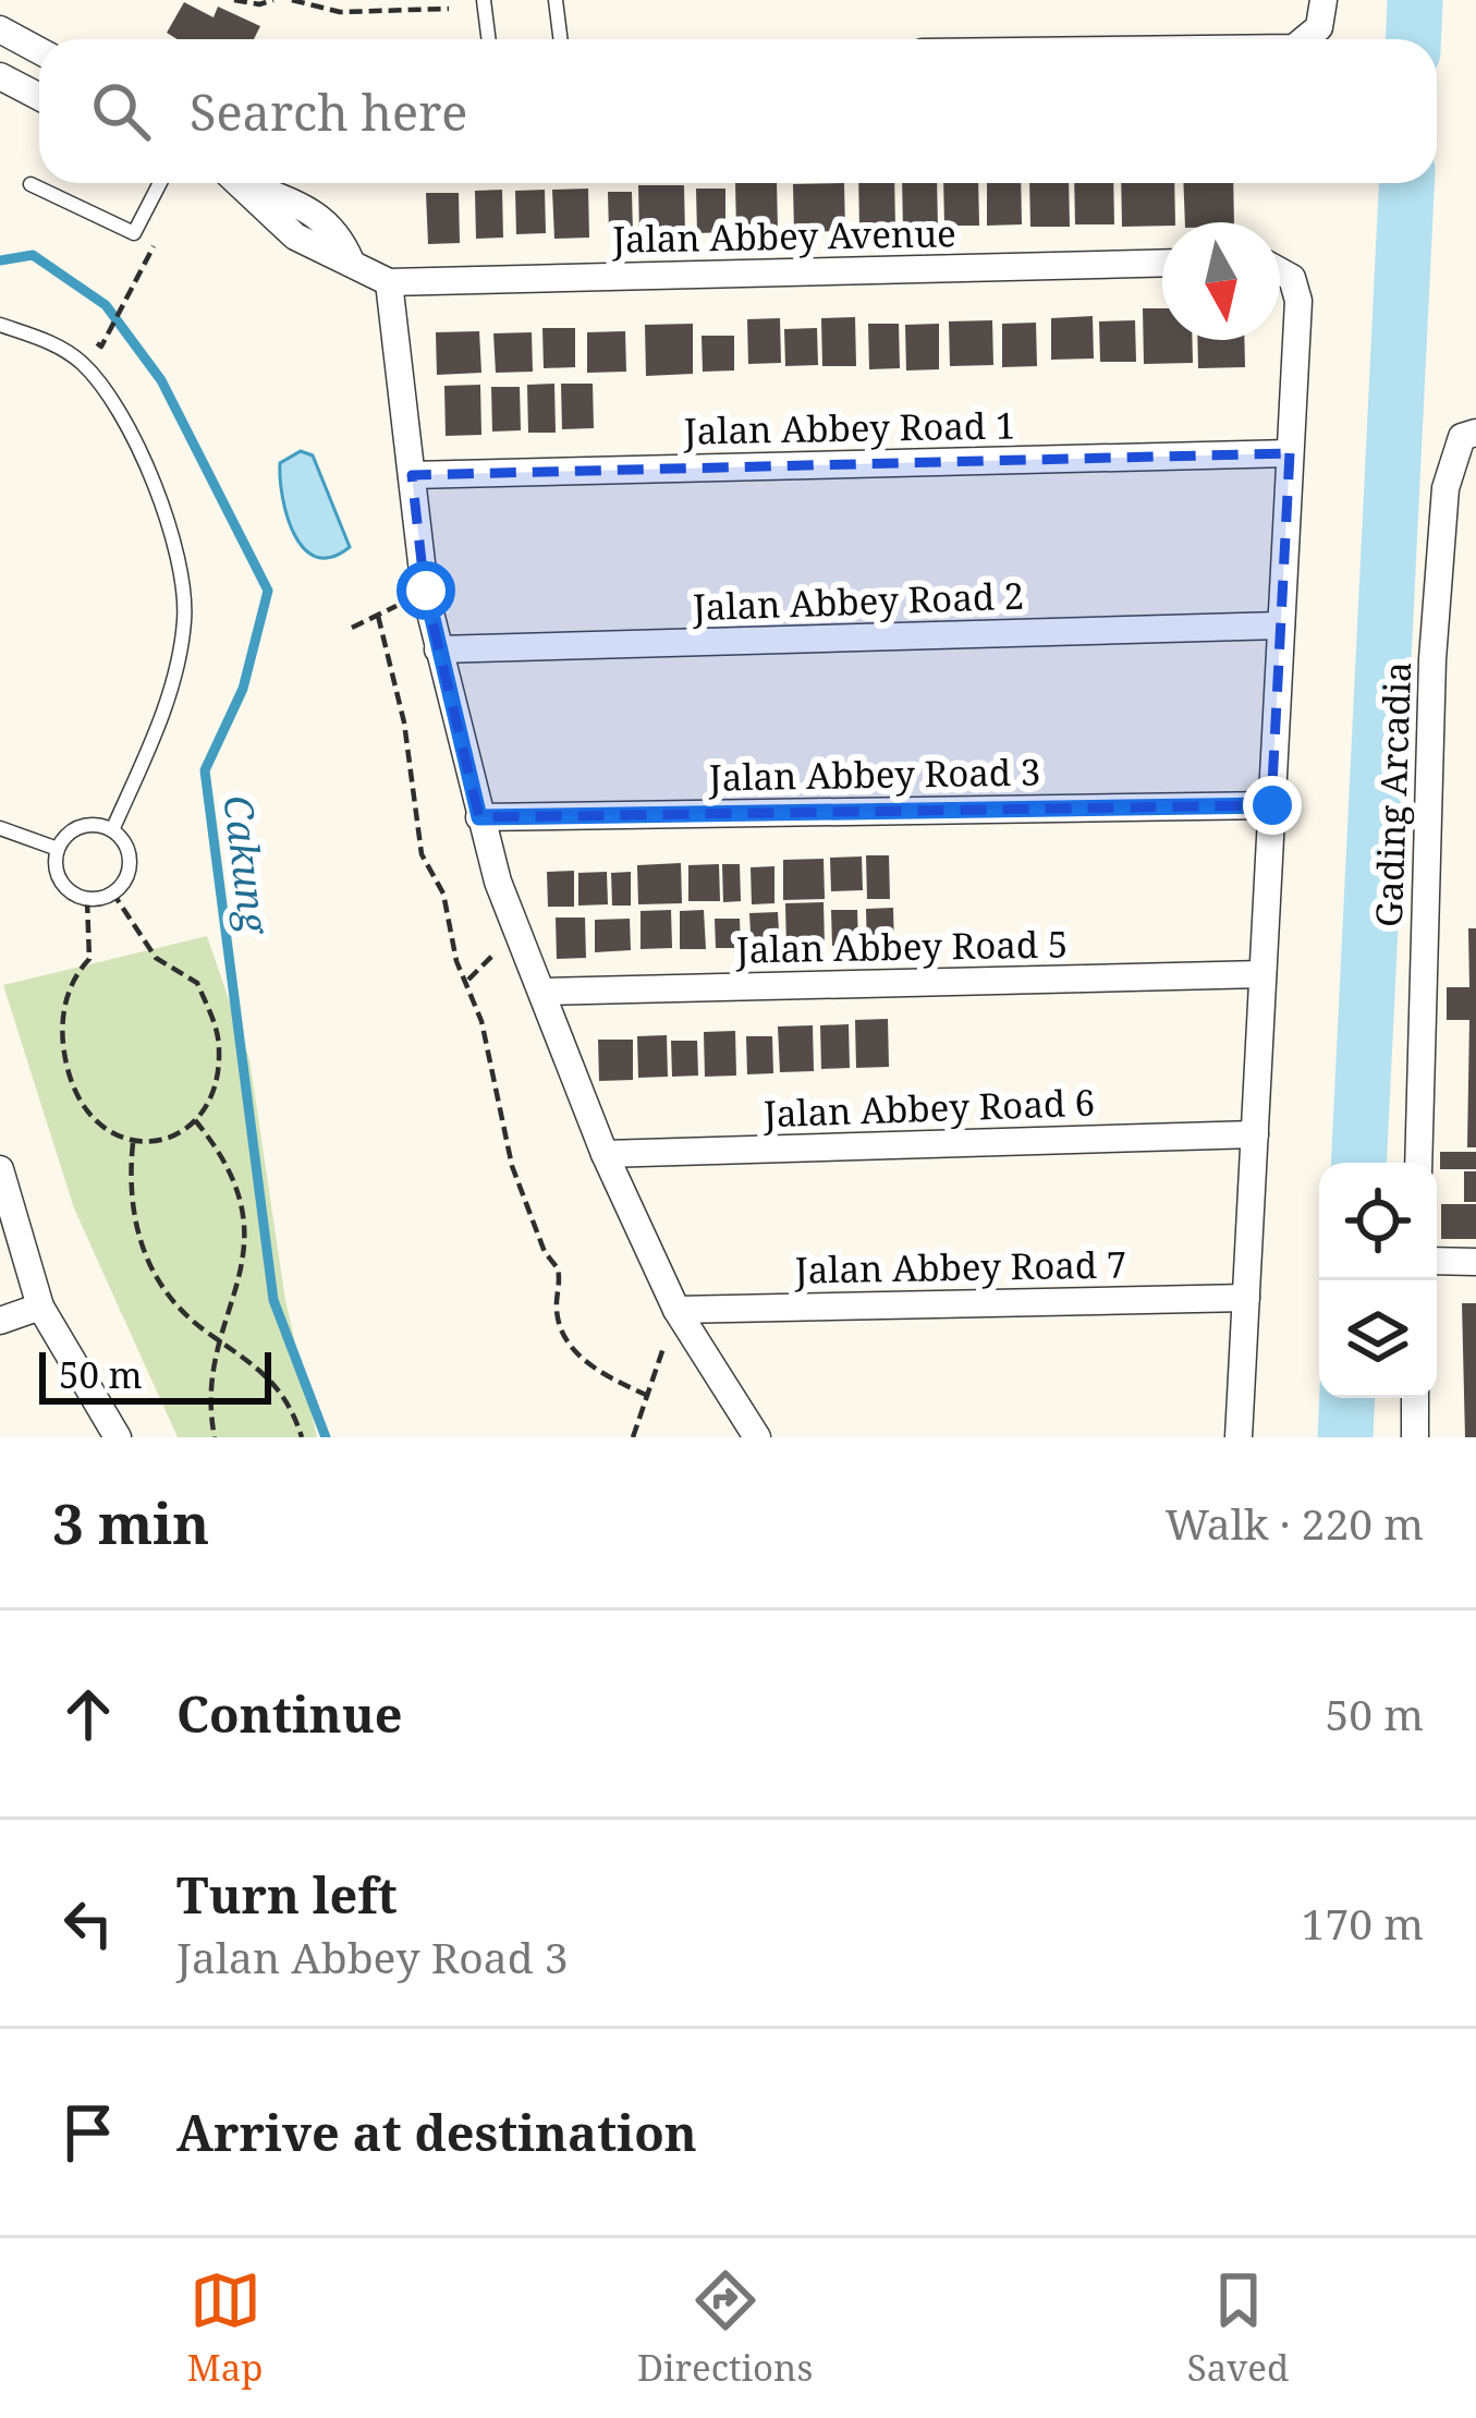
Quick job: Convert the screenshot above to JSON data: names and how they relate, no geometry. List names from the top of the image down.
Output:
{
  "streets": {
    "street": [
      "Jalan Abbey Avenue",
      "Jalan Abbey Road 1",
      "Jalan Abbey Road 2",
      "Jalan Abbey Road 3",
      "Gading Arcadia",
      "Jalan Abbey Road 5",
      "Jalan Abbey Road 6",
      "Jalan Abbey Road 7"
    ]
  },
  "water": ["Cakung"],
  "scale_bar": "50 m",
  "north": "bottom",
  "page": {
    "search": "Search here",
    "scale": "50 m",
    "heading": ["3 min", "Walk · 220 m"],
    "list": [
      ["Continue", "50 m"],
      ["Turn left", "Jalan Abbey Road 3", "170 m"],
      "Arrive at destination"
    ],
    "nav": ["Map", "Directions", "Saved"]
  }
}
